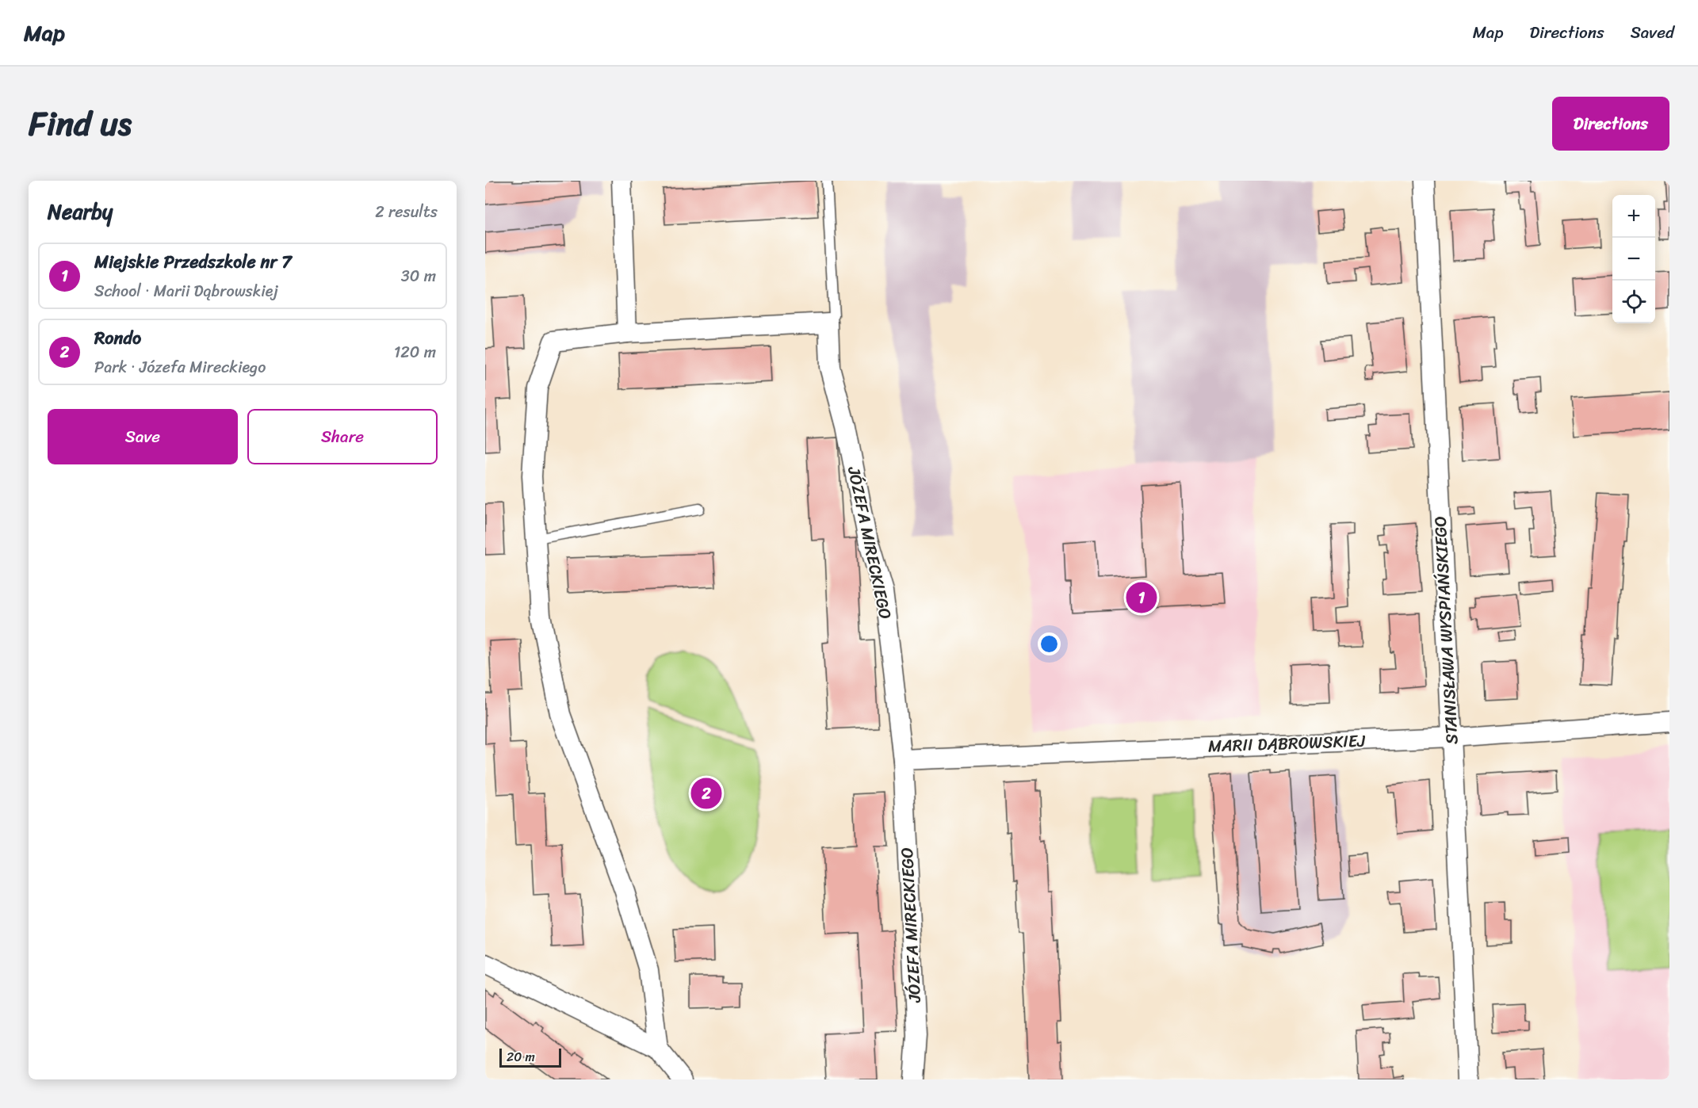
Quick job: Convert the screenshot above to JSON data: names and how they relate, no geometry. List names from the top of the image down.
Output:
{
  "streets": {
    "street": ["JÓZEFA MIRECKIEGO", "STANISŁAWA WYSPIAŃSKIEGO", "MARII DĄBROWSKIEJ"]
  },
  "crossings": [
    ["JÓZEFA MIRECKIEGO", "MARII DĄBROWSKIEJ"],
    ["STANISŁAWA WYSPIAŃSKIEGO", "MARII DĄBROWSKIEJ"]
  ],
  "scale_bar": "20 m",
  "page": {
    "header": "Map",
    "nav": ["Map", "Directions", "Saved"],
    "title": "Find us",
    "buttons": [
      "Directions",
      ["Save", "Share"]
    ],
    "heading": ["Nearby", "2 results"],
    "map_buttons": ["+", "−"],
    "list": [
      {
        "mark": "1",
        "name": "Miejskie Przedszkole nr 7",
        "note": "School · Marii Dąbrowskiej",
        "value": "30 m"
      },
      {
        "mark": "2",
        "name": "Rondo",
        "note": "Park · Józefa Mireckiego",
        "value": "120 m"
      }
    ],
    "pins": ["1", "2"],
    "scale": "20 m"
  }
}
